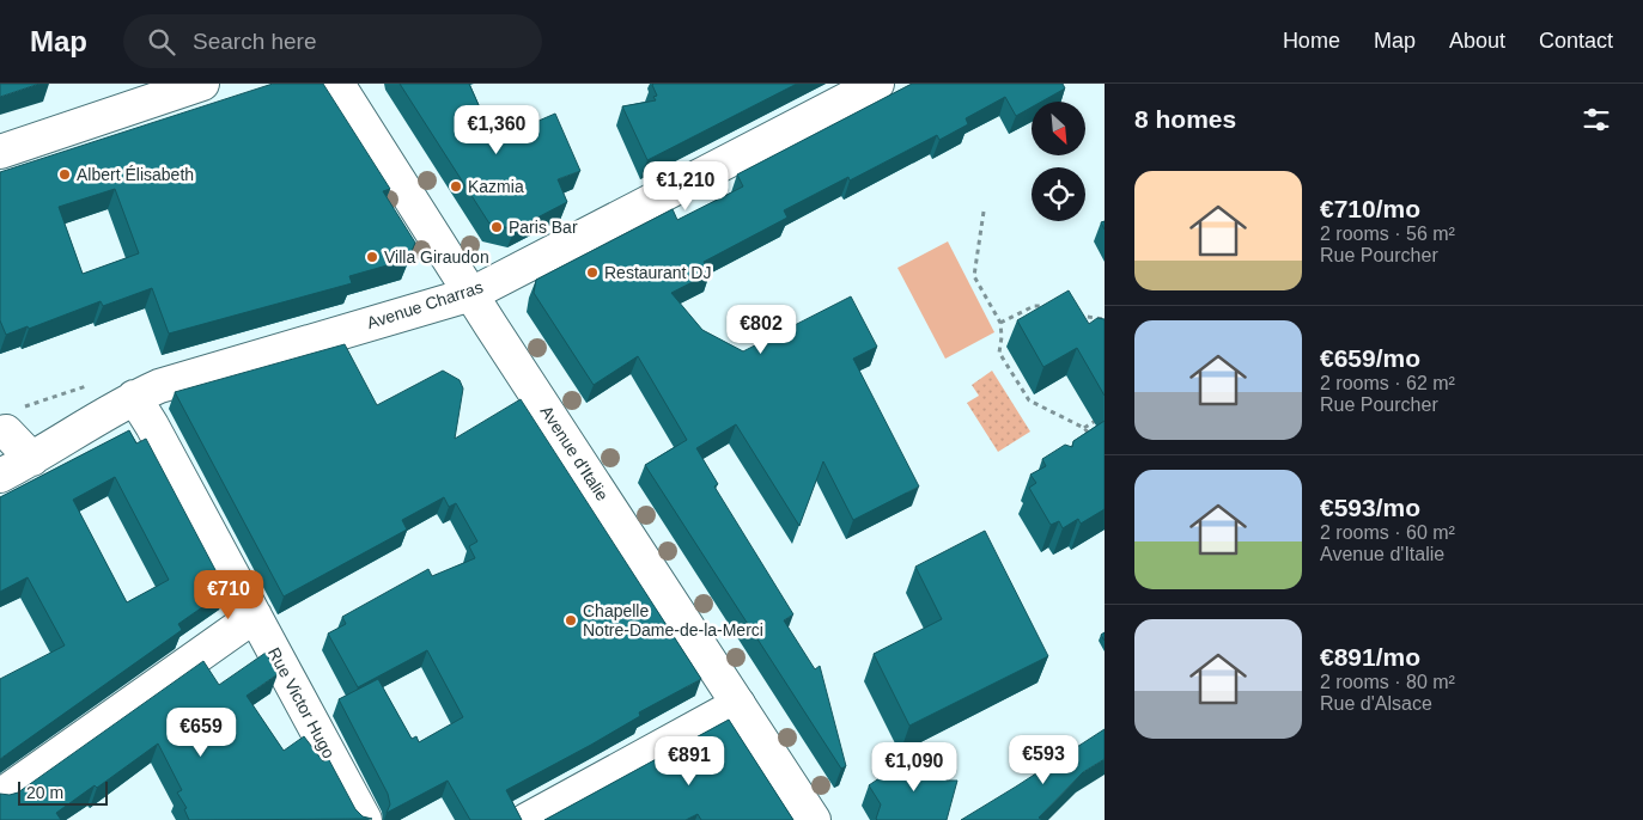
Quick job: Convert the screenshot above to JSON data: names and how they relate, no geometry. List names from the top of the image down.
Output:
{
  "streets": {
    "street": ["Avenue Charras", "Avenue d'Italie", "Rue Victor Hugo"]
  },
  "crossings": [
    ["Avenue Charras", "Avenue d'Italie"],
    ["Avenue Charras", "Rue Victor Hugo"]
  ],
  "places": [
    "Albert Élisabeth",
    "Kazmia",
    "Paris Bar",
    "Villa Giraudon",
    "Restaurant DJ",
    "Chapelle Notre-Dame-de-la-Merci"
  ],
  "scale_bar": "20 m",
  "north": "bottom right",
  "page": {
    "header": "Map",
    "search": "Search here",
    "nav": [
      "Home",
      "Map",
      "About",
      "Contact"
    ],
    "heading": "8 homes",
    "price": [
      "€1,360",
      "€1,210",
      "€802",
      "€710",
      "€659",
      "€593",
      "€891",
      "€1,090"
    ],
    "list": [
      {
        "name": "€710/mo",
        "note": "2 rooms · 56 m² · Rue Pourcher"
      },
      {
        "name": "€659/mo",
        "note": "2 rooms · 62 m² · Rue Pourcher"
      },
      {
        "name": "€593/mo",
        "note": "2 rooms · 60 m² · Avenue d'Italie"
      },
      {
        "name": "€891/mo",
        "note": "2 rooms · 80 m² · Rue d'Alsace"
      }
    ],
    "scale": "20 m"
  }
}
